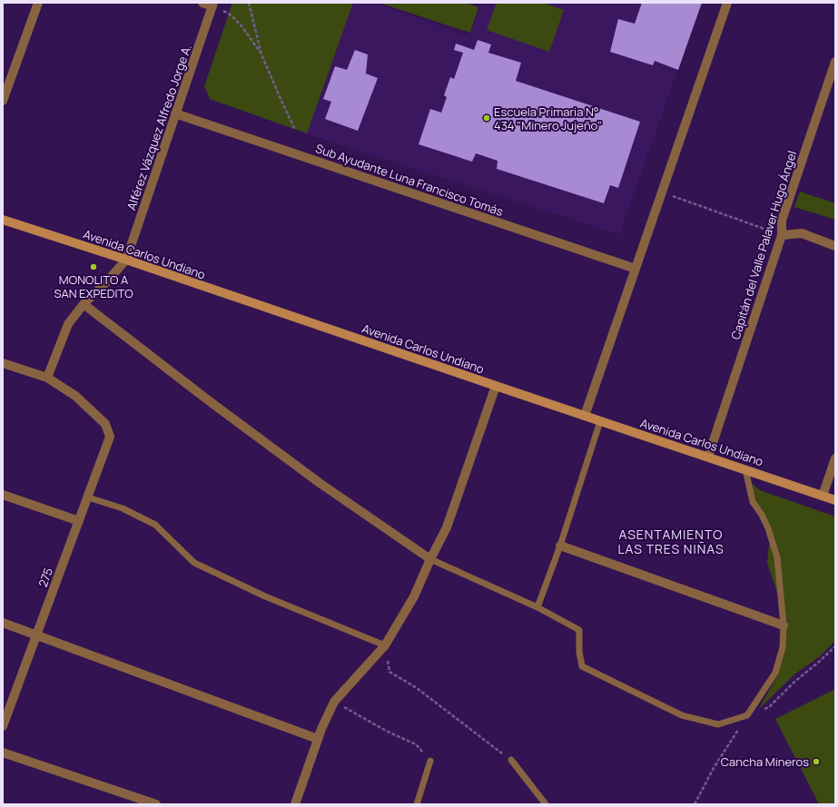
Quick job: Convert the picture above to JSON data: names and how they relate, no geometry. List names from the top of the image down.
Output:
{
  "streets": {
    "street": [
      "Alférez Vázquez Alfredo Jorge A.",
      "Sub Ayudante Luna Francisco Tomás",
      "Capitán del Valle Palaver Hugo Ángel",
      "Avenida Carlos Undiano",
      "275"
    ]
  },
  "crossings": [
    ["Alférez Vázquez Alfredo Jorge A.", "Sub Ayudante Luna Francisco Tomás"],
    ["Alférez Vázquez Alfredo Jorge A.", "Avenida Carlos Undiano"],
    ["Capitán del Valle Palaver Hugo Ángel", "Avenida Carlos Undiano"]
  ],
  "districts": ["ASENTAMIENTO LAS TRES NIÑAS"],
  "places": ["Escuela Primaria N° 434 \"Minero Jujeño\"", "MONOLITO A SAN EXPEDITO", "Cancha Mineros"]
}
